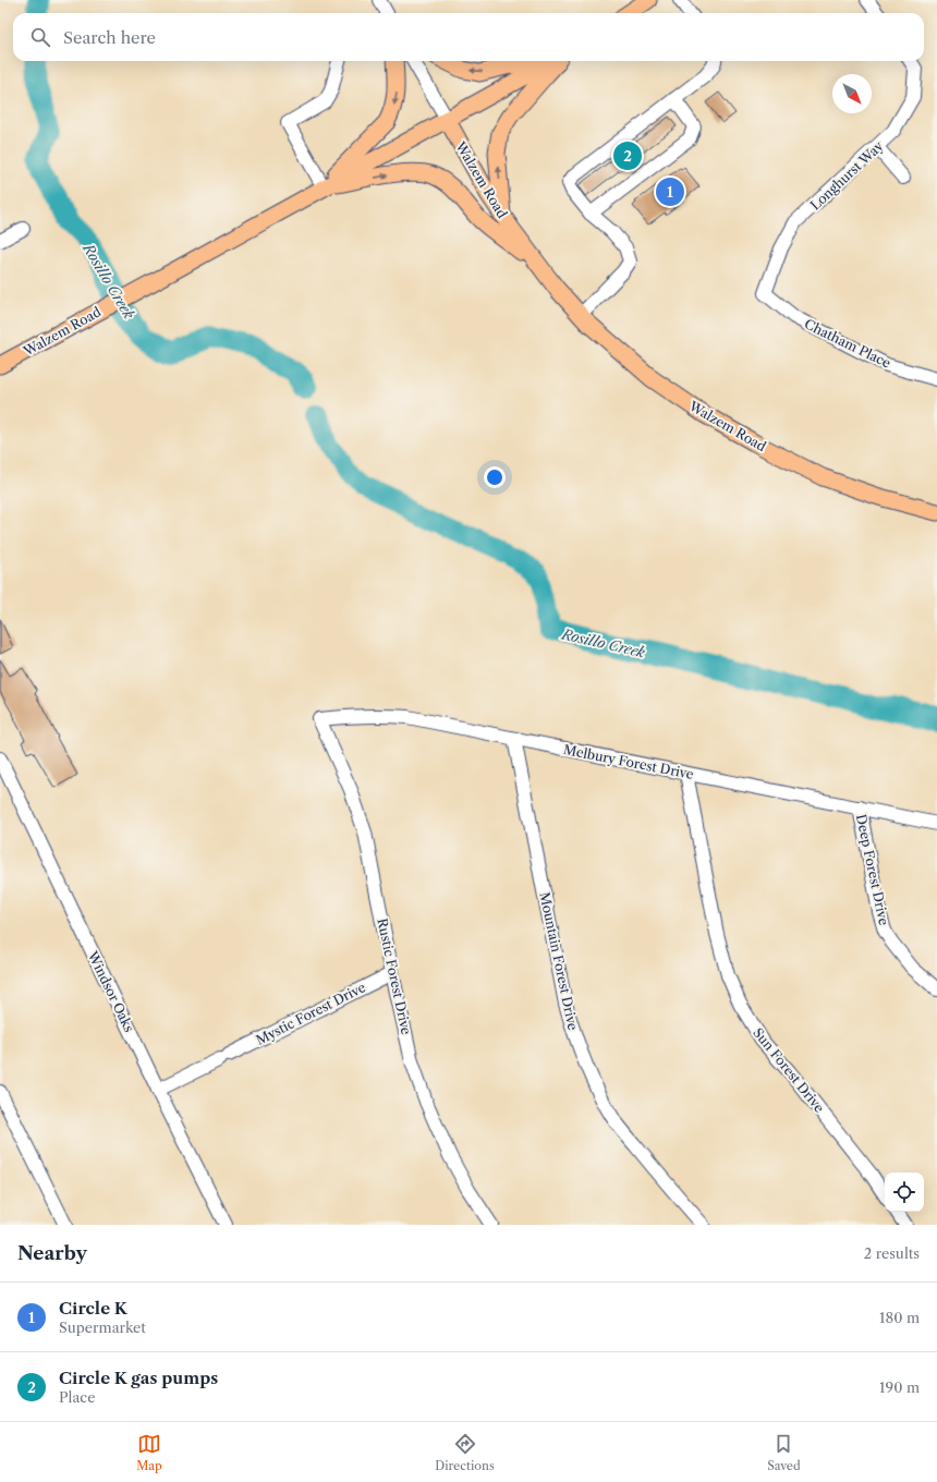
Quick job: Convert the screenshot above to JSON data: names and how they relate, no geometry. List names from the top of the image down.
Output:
{
  "streets": {
    "main road": ["Walzem Road"],
    "street": [
      "Longhurst Way",
      "Chatham Place",
      "Melbury Forest Drive",
      "Deep Forest Drive",
      "Mountain Forest Drive",
      "Rustic Forest Drive",
      "Windsor Oaks",
      "Mystic Forest Drive",
      "Sun Forest Drive"
    ]
  },
  "crossings": [
    ["Longhurst Way", "Chatham Place"],
    ["Melbury Forest Drive", "Deep Forest Drive"],
    ["Melbury Forest Drive", "Mountain Forest Drive"],
    ["Melbury Forest Drive", "Rustic Forest Drive"],
    ["Melbury Forest Drive", "Sun Forest Drive"],
    ["Rustic Forest Drive", "Mystic Forest Drive"],
    ["Windsor Oaks", "Mystic Forest Drive"]
  ],
  "water": ["Rosillo Creek"],
  "north": "bottom right",
  "page": {
    "search": "Search here",
    "pins": ["2", "1"],
    "heading": ["Nearby", "2 results"],
    "list": [
      {
        "mark": "1",
        "name": "Circle K",
        "note": "Supermarket",
        "value": "180 m"
      },
      {
        "mark": "2",
        "name": "Circle K gas pumps",
        "note": "Place",
        "value": "190 m"
      }
    ],
    "nav": ["Map", "Directions", "Saved"]
  }
}
